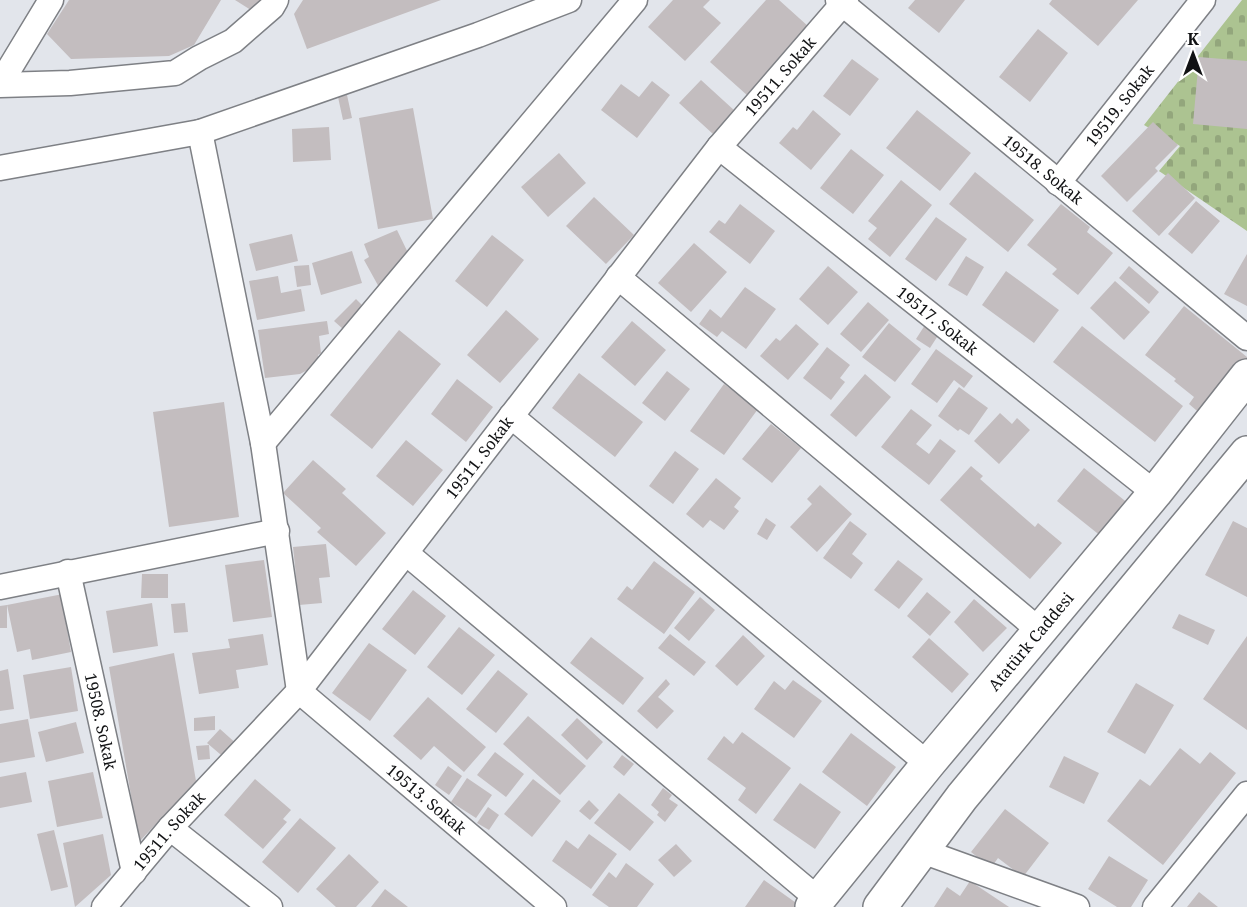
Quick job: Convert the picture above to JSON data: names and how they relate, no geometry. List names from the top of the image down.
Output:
{
  "streets": {
    "street": [
      "19511. Sokak",
      "19519. Sokak",
      "19518. Sokak",
      "19517. Sokak",
      "Atatürk Caddesi",
      "19508. Sokak",
      "19513. Sokak"
    ]
  },
  "crossings": [
    ["19511. Sokak", "19518. Sokak"],
    ["19511. Sokak", "19517. Sokak"],
    ["19511. Sokak", "19508. Sokak"],
    ["19511. Sokak", "19513. Sokak"],
    ["19519. Sokak", "19518. Sokak"],
    ["19517. Sokak", "Atatürk Caddesi"]
  ],
  "north": "top"
}
